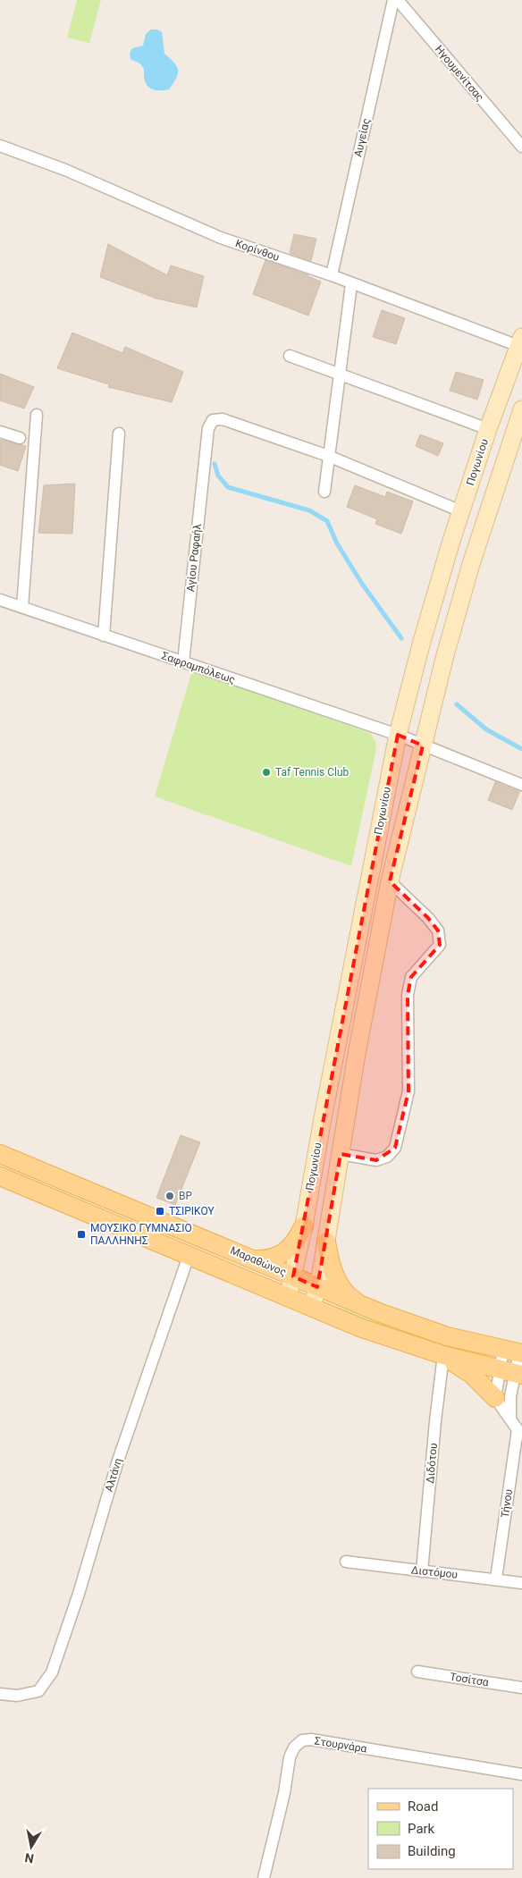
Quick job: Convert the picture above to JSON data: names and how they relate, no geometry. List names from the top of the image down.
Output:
{
  "streets": {
    "main road": ["Πογωνίου", "Μαραθώνος"],
    "street": [
      "Ηγουμενίτσας",
      "Αυγείας",
      "Κορίνθου",
      "Αγίου Ραφαήλ",
      "Σαφραμπόλεως",
      "Διδότου",
      "Αλτάνη",
      "Τήνου",
      "Διστόμου",
      "Τοσίτσα",
      "Στουρνάρα"
    ]
  },
  "crossings": [
    ["Αυγείας", "Κορίνθου"],
    ["Κορίνθου", "Πογωνίου"],
    ["Πογωνίου", "Σαφραμπόλεως"],
    ["Πογωνίου", "Μαραθώνος"],
    ["Αγίου Ραφαήλ", "Σαφραμπόλεως"],
    ["Μαραθώνος", "Διδότου"],
    ["Μαραθώνος", "Αλτάνη"],
    ["Διδότου", "Διστόμου"],
    ["Τήνου", "Διστόμου"]
  ],
  "places": {
    "other": ["Taf Tennis Club", "BP"],
    "transit": ["ΤΣΙΡΙΚΟΥ", "ΜΟΥΣΙΚΟ ΓΥΜΝΑΣΙΟ ΠΑΛΛΗΝΗΣ"]
  },
  "legend": ["Road", "Park", "Building"],
  "north": "bottom"
}
